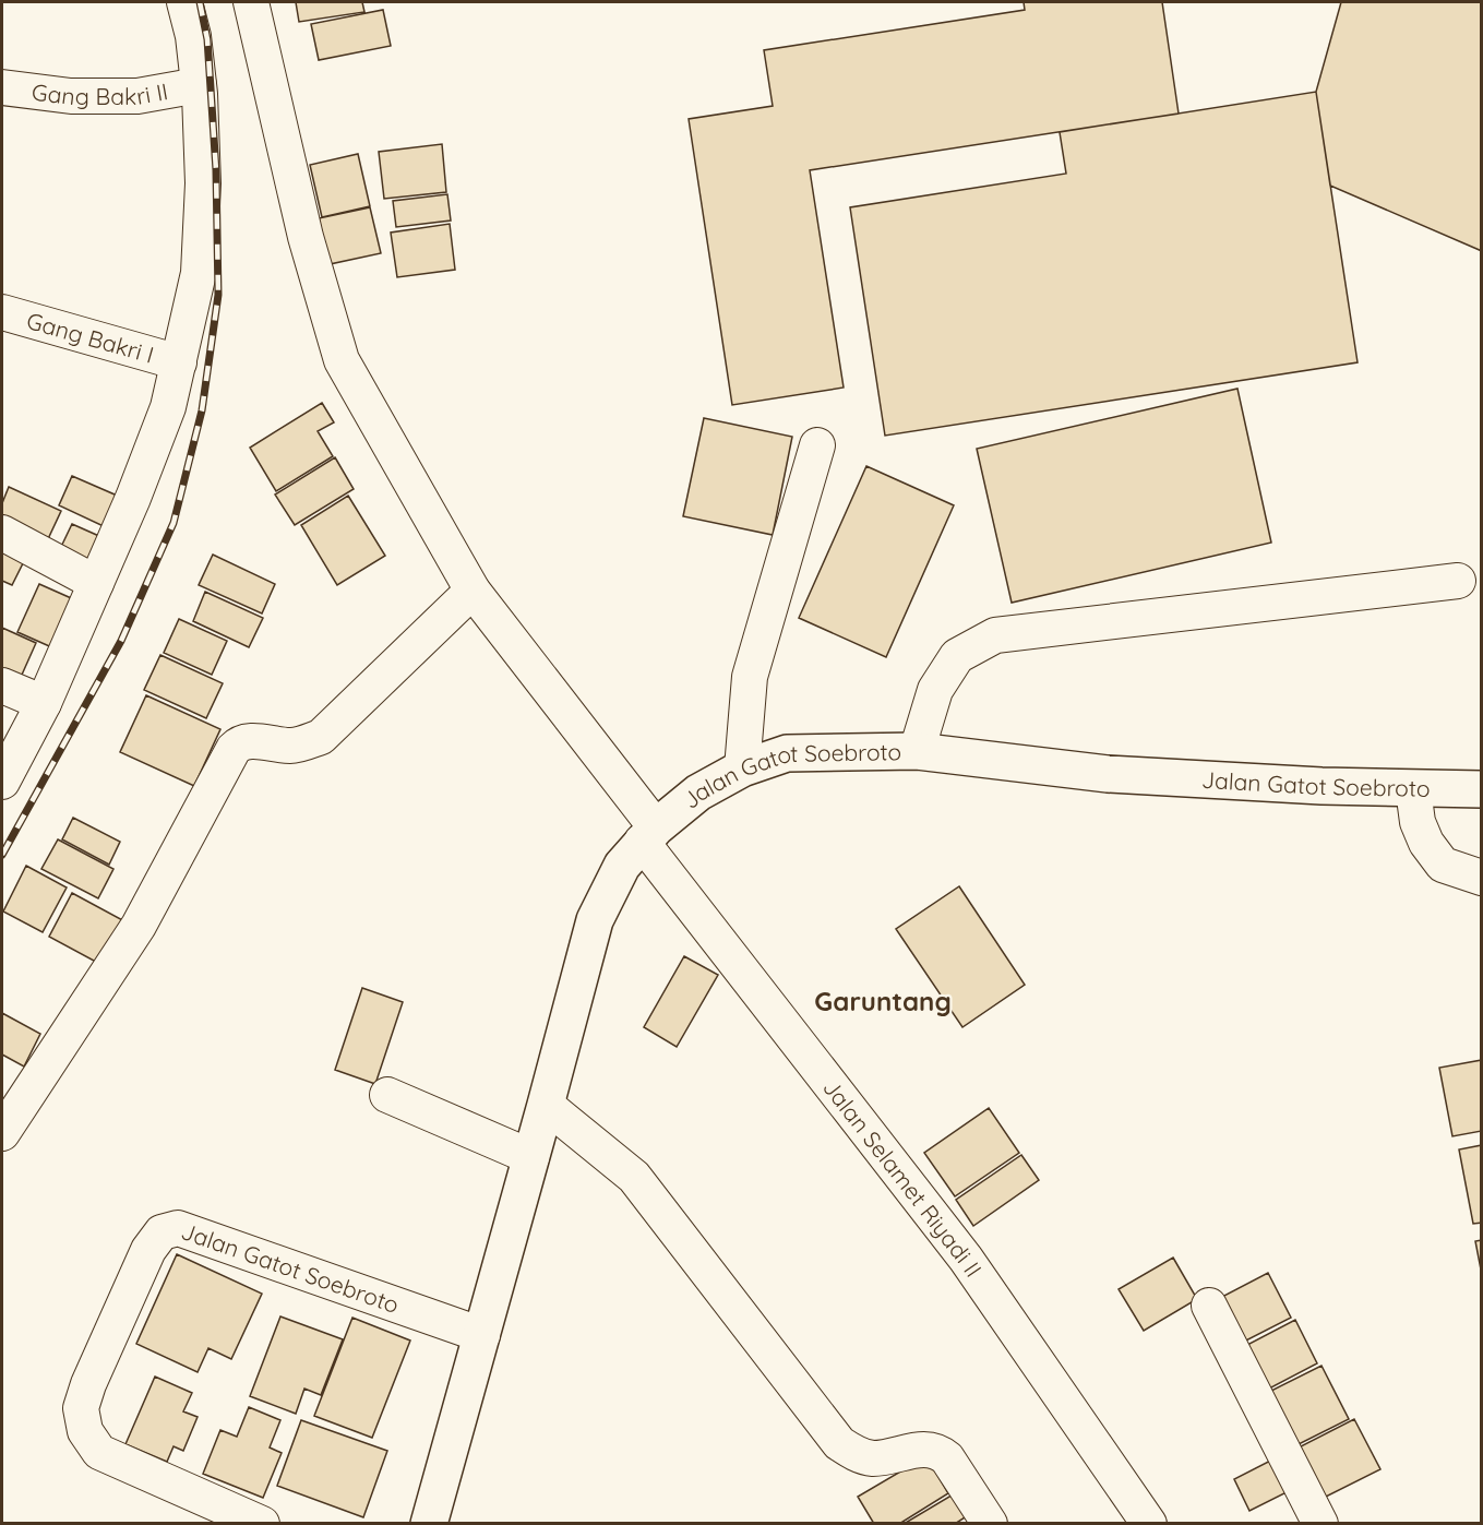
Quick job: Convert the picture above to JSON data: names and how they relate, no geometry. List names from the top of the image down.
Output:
{
  "streets": {
    "main road": ["Jalan Gatot Soebroto"],
    "street": ["Gang Bakri II", "Gang Bakri I", "Jalan Selamet Riyadi II"]
  },
  "crossings": [
    ["Jalan Gatot Soebroto", "Jalan Selamet Riyadi II"]
  ],
  "districts": ["Garuntang"]
}
